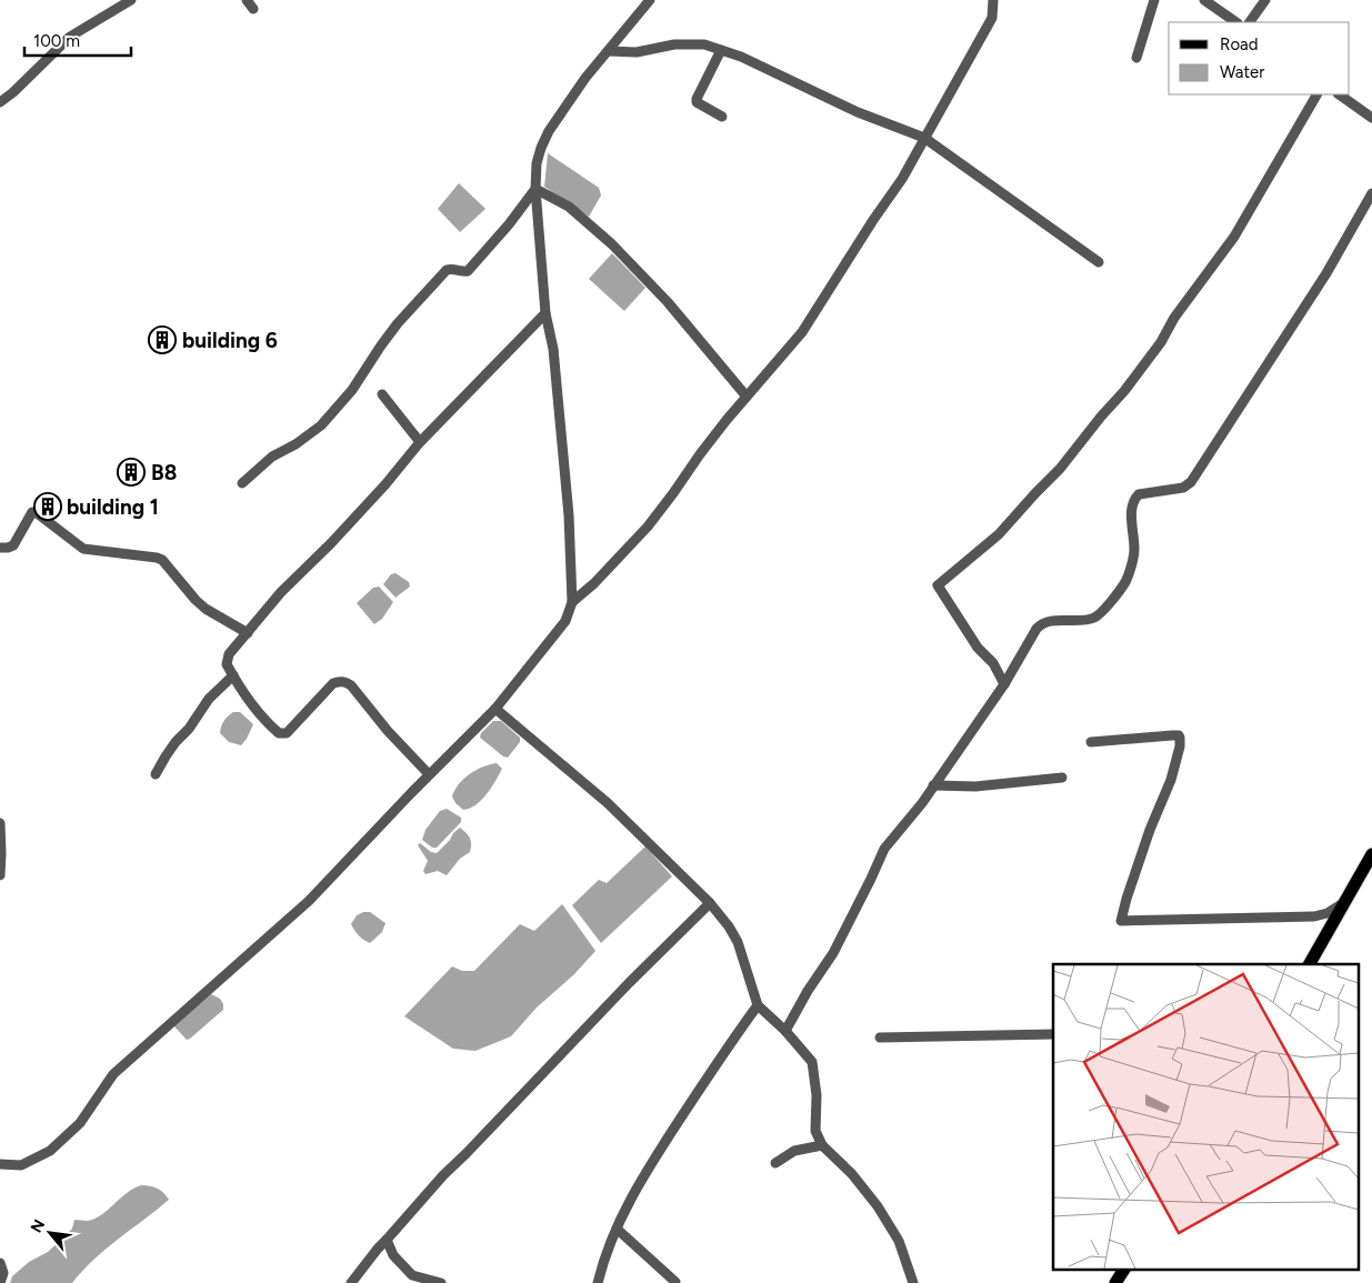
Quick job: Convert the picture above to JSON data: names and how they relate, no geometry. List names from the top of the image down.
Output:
{
  "places": {
    "building": ["building 6", "B8", "building 1"]
  },
  "legend": ["Road", "Water"],
  "scale_bar": "100 m",
  "north": "top left"
}
